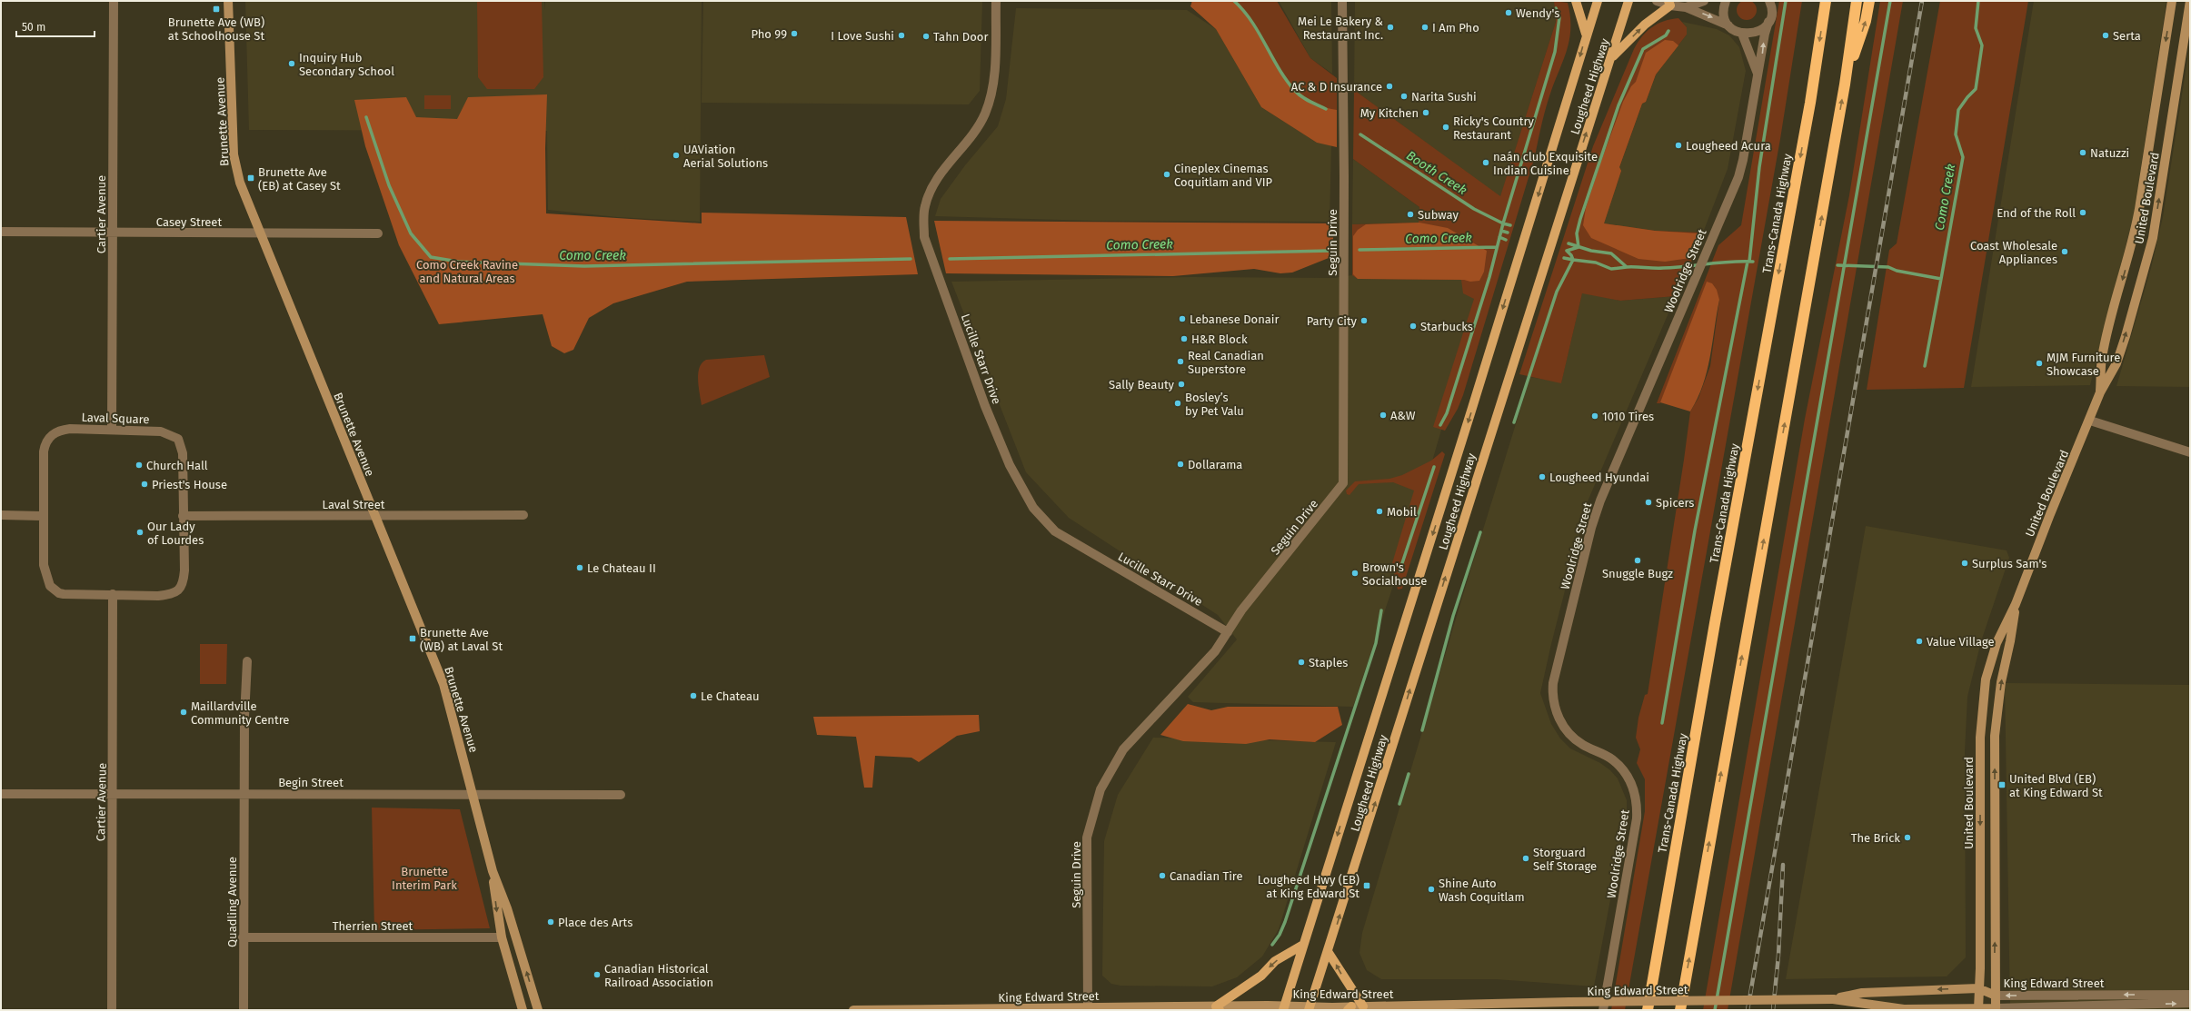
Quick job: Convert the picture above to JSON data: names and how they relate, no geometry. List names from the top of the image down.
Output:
{
  "streets": {
    "highway": ["Trans-Canada Highway"],
    "main road": [
      "Lougheed Highway",
      "Brunette Avenue",
      "United Boulevard",
      "King Edward Street"
    ],
    "street": [
      "Cartier Avenue",
      "Casey Street",
      "Seguin Drive",
      "Woolridge Street",
      "Lucille Starr Drive",
      "Laval Square",
      "Laval Street",
      "Begin Street",
      "Quadling Avenue",
      "Therrien Street"
    ]
  },
  "crossings": [
    ["Lougheed Highway", "King Edward Street"],
    ["Brunette Avenue", "Casey Street"],
    ["Brunette Avenue", "Laval Street"],
    ["Brunette Avenue", "Begin Street"],
    ["Brunette Avenue", "Therrien Street"],
    ["United Boulevard", "King Edward Street"],
    ["Cartier Avenue", "Casey Street"],
    ["Cartier Avenue", "Laval Square"],
    ["Cartier Avenue", "Begin Street"],
    ["Seguin Drive", "Lucille Starr Drive"],
    ["Seguin Drive", "King Edward Street"],
    ["Laval Square", "Laval Street"],
    ["Begin Street", "Quadling Avenue"],
    ["Quadling Avenue", "Therrien Street"]
  ],
  "water": ["Booth Creek", "Como Creek"],
  "parks": ["Como Creek Ravine and Natural Areas", "Brunette Interim Park"],
  "places": {
    "transit": [
      "Brunette Ave (WB) at Schoolhouse St",
      "Brunette Ave (EB) at Casey St",
      "Brunette Ave (WB) at Laval St",
      "United Blvd (EB) at King Edward St",
      "Lougheed Hwy (EB) at King Edward St"
    ],
    "other": [
      "Wendy's",
      "Mei Le Bakery & Restaurant Inc.",
      "I Am Pho",
      "Pho 99",
      "I Love Sushi",
      "Serta",
      "Tahn Door",
      "Inquiry Hub Secondary School",
      "AC & D Insurance",
      "Narita Sushi",
      "My Kitchen",
      "Ricky's Country Restaurant",
      "Lougheed Acura",
      "Natuzzi",
      "UAViation Aerial Solutions",
      "naán club Exquisite Indian Cuisine",
      "Cineplex Cinemas Coquitlam and VIP",
      "End of the Roll",
      "Subway",
      "Coast Wholesale Appliances",
      "Lebanese Donair",
      "Party City",
      "Starbucks",
      "H&R Block",
      "Real Canadian Superstore",
      "MJM Furniture Showcase",
      "Sally Beauty",
      "Bosley’s by Pet Valu",
      "A&W",
      "1010 Tires",
      "Dollarama",
      "Church Hall",
      "Lougheed Hyundai",
      "Priest's House",
      "Spicers",
      "Mobil",
      "Our Lady of Lourdes",
      "Snuggle Bugz",
      "Surplus Sam's",
      "Le Chateau II",
      "Brown's Socialhouse",
      "Value Village",
      "Staples",
      "Le Chateau",
      "Maillardville Community Centre",
      "The Brick",
      "Storguard Self Storage",
      "Canadian Tire",
      "Shine Auto Wash Coquitlam",
      "Place des Arts",
      "Canadian Historical Railroad Association"
    ]
  },
  "scale_bar": "50 m"
}
